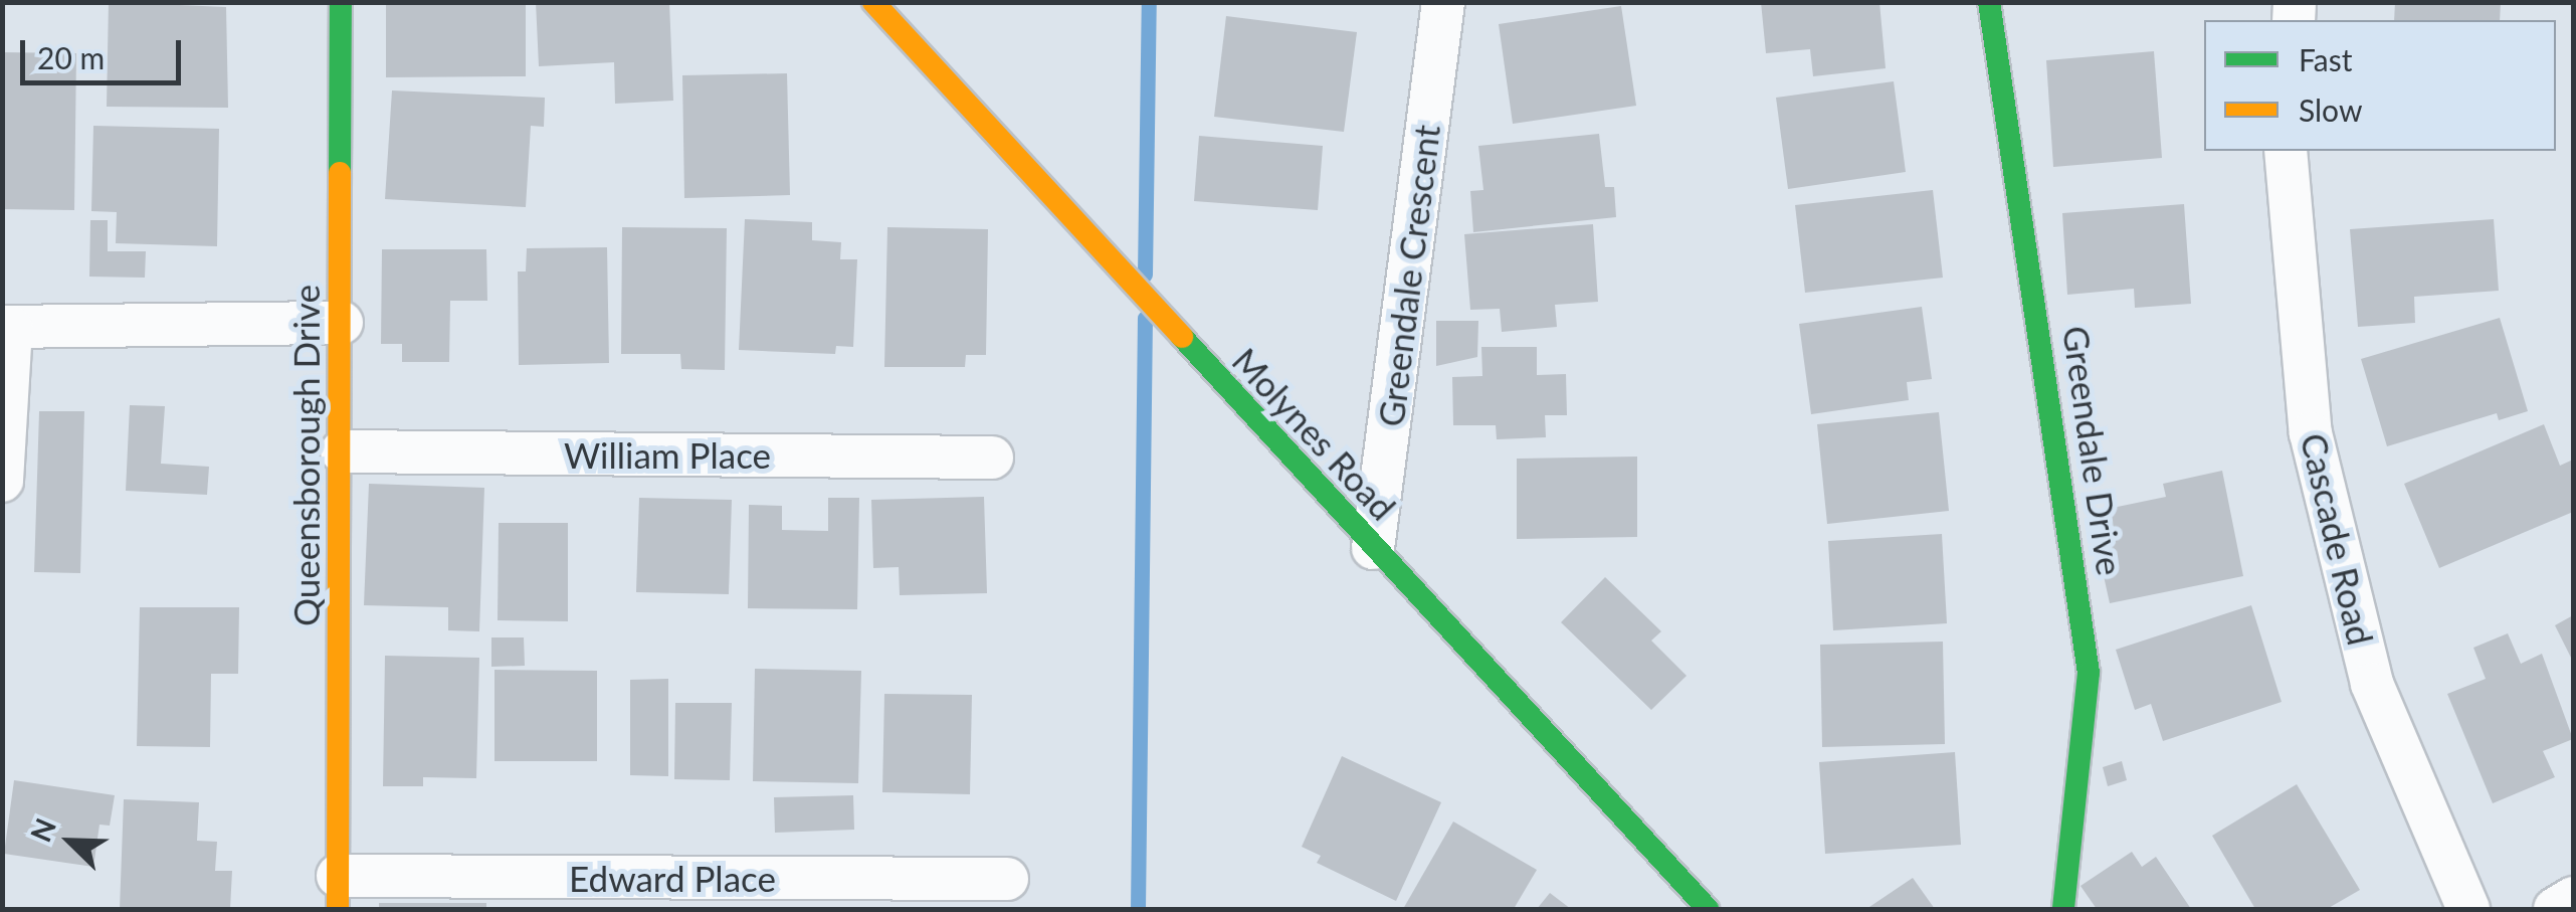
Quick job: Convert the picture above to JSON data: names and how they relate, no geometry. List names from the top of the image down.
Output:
{
  "streets": {
    "street": [
      "Greendale Crescent",
      "Molynes Road",
      "Greendale Drive",
      "William Place",
      "Queensborough Drive",
      "Cascade Road",
      "Edward Place"
    ]
  },
  "crossings": [
    ["Greendale Crescent", "Molynes Road"],
    ["William Place", "Queensborough Drive"],
    ["Queensborough Drive", "Edward Place"]
  ],
  "legend": ["Fast", "Slow"],
  "scale_bar": "20 m",
  "north": "top left"
}
